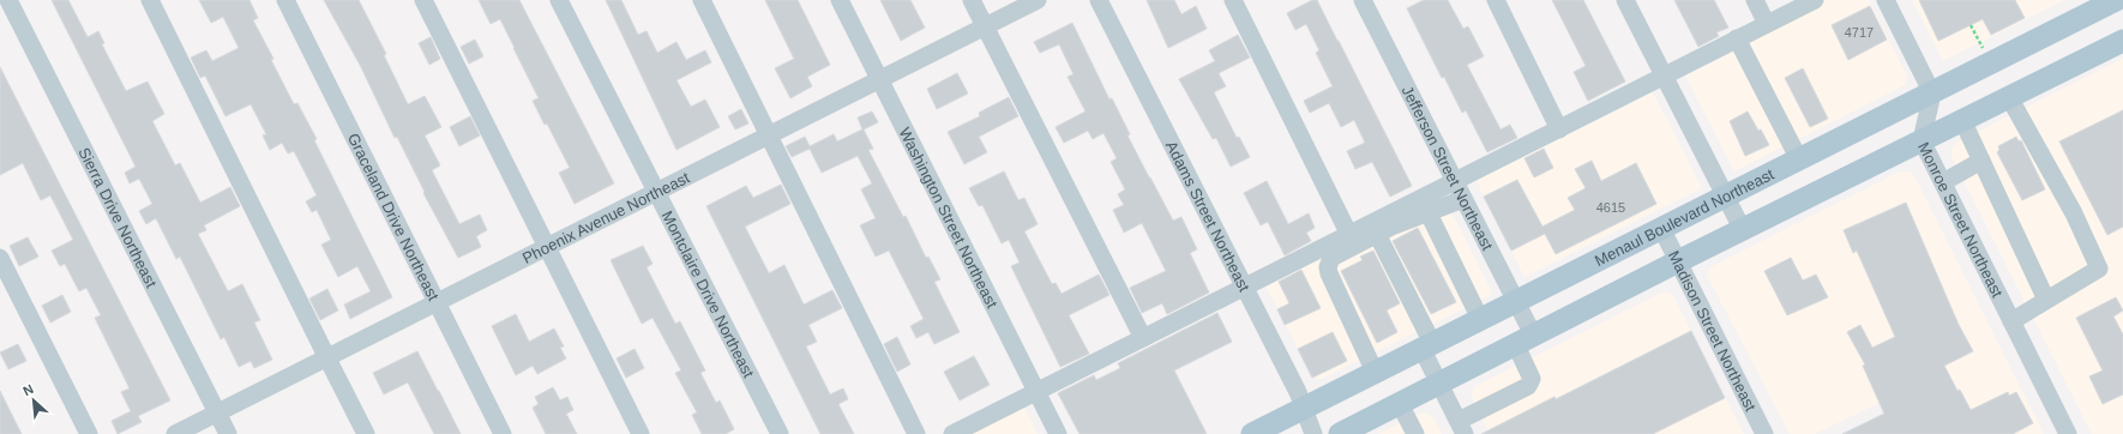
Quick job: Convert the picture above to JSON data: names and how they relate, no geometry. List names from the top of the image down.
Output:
{
  "streets": {
    "main road": ["Menaul Boulevard Northeast"],
    "street": [
      "Jefferson Street Northeast",
      "Adams Street Northeast",
      "Sierra Drive Northeast",
      "Graceland Drive Northeast",
      "Phoenix Avenue Northeast",
      "Washington Street Northeast",
      "Monroe Street Northeast",
      "Montclaire Drive Northeast",
      "Madison Street Northeast"
    ]
  },
  "crossings": [
    ["Jefferson Street Northeast", "Menaul Boulevard Northeast"],
    ["Adams Street Northeast", "Menaul Boulevard Northeast"],
    ["Sierra Drive Northeast", "Phoenix Avenue Northeast"],
    ["Graceland Drive Northeast", "Phoenix Avenue Northeast"],
    ["Phoenix Avenue Northeast", "Washington Street Northeast"],
    ["Phoenix Avenue Northeast", "Montclaire Drive Northeast"],
    ["Menaul Boulevard Northeast", "Monroe Street Northeast"],
    ["Menaul Boulevard Northeast", "Madison Street Northeast"]
  ],
  "house_numbers": ["4717", "4615"],
  "north": "top left"
}
